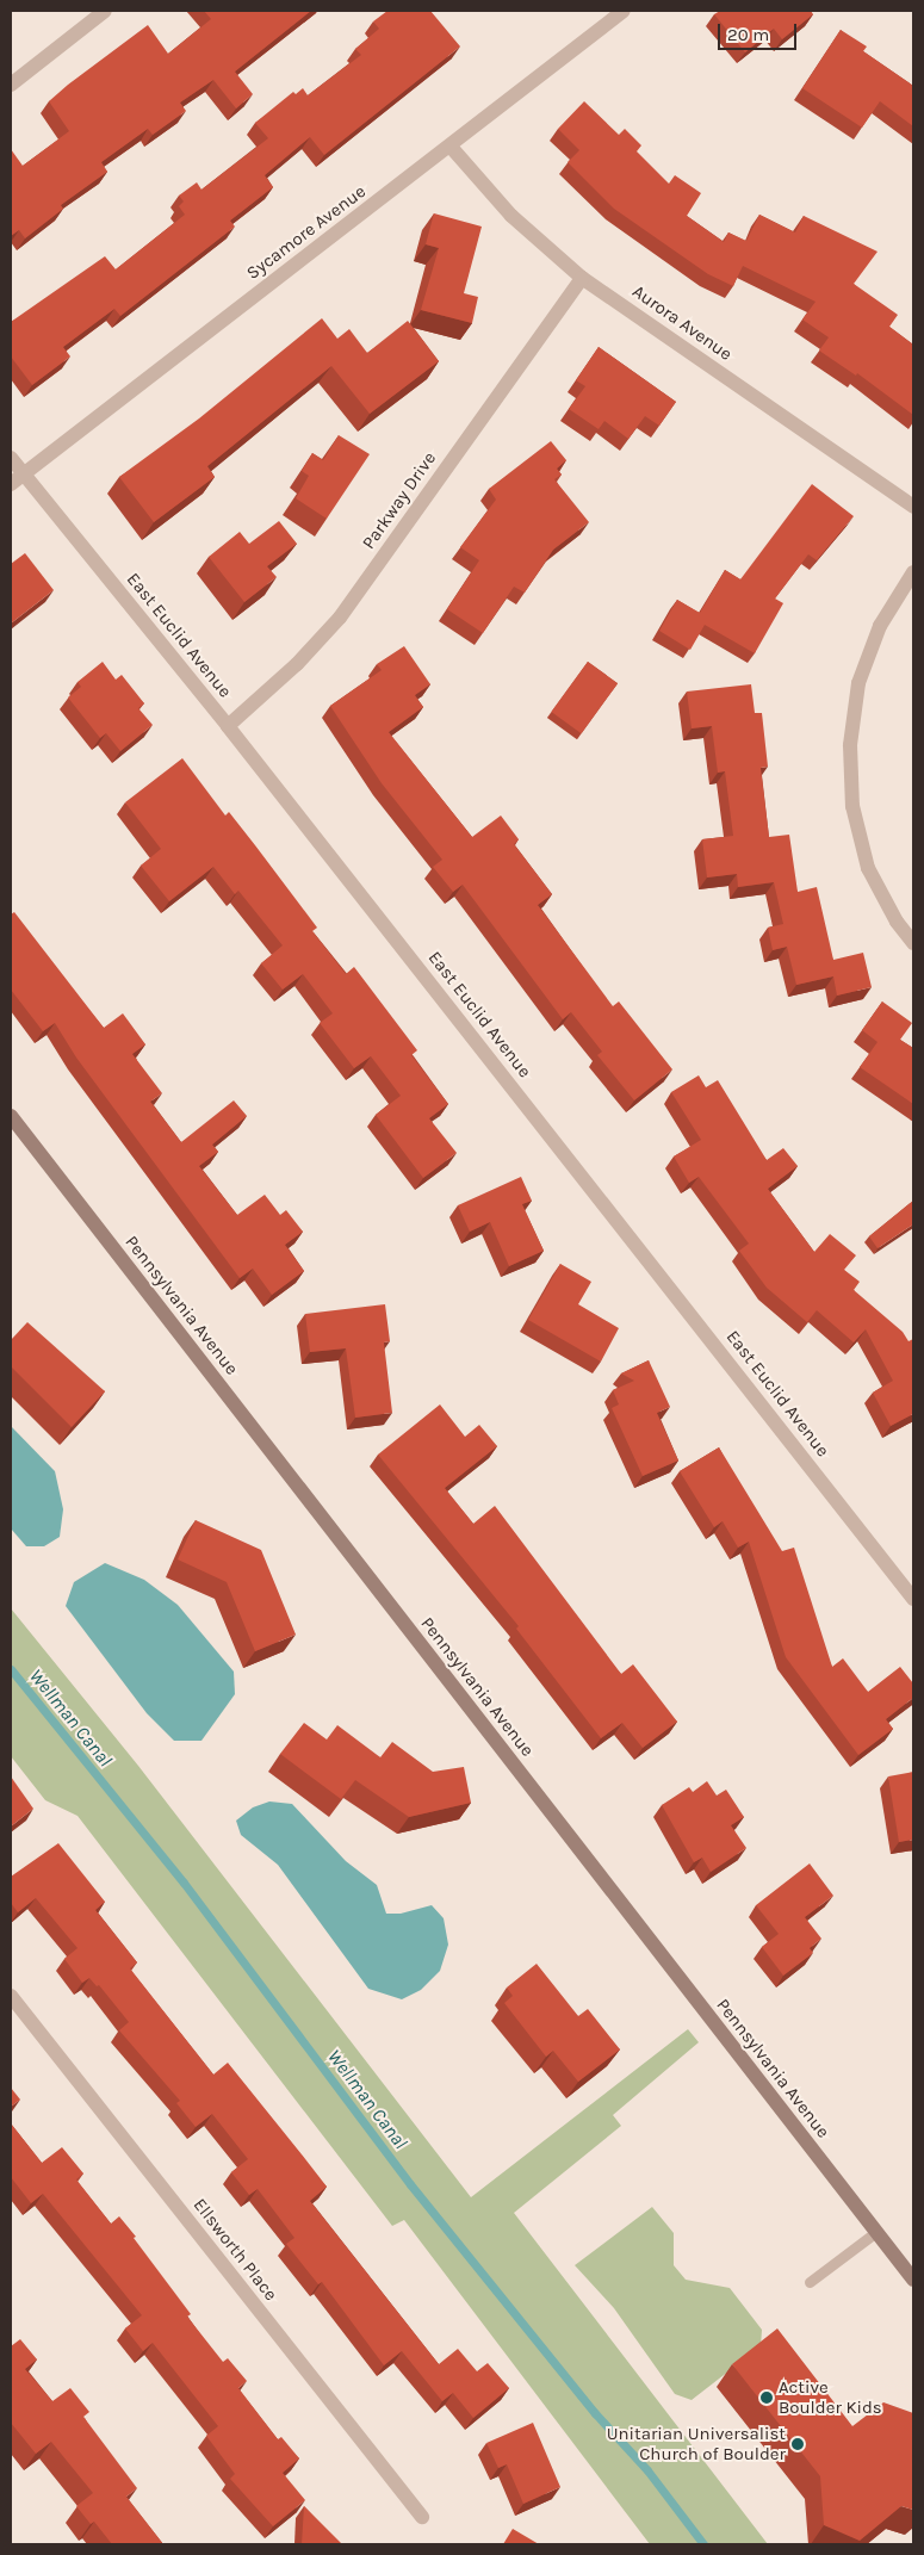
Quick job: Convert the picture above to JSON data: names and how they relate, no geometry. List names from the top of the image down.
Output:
{
  "streets": {
    "street": [
      "Sycamore Avenue",
      "Aurora Avenue",
      "Parkway Drive",
      "East Euclid Avenue",
      "Pennsylvania Avenue",
      "Ellsworth Place"
    ]
  },
  "crossings": [
    ["Sycamore Avenue", "Aurora Avenue"],
    ["Sycamore Avenue", "East Euclid Avenue"],
    ["Aurora Avenue", "Parkway Drive"],
    ["Parkway Drive", "East Euclid Avenue"]
  ],
  "water": ["Wellman Canal"],
  "places": ["Active Boulder Kids", "Unitarian Universalist Church of Boulder"],
  "scale_bar": "20 m"
}
